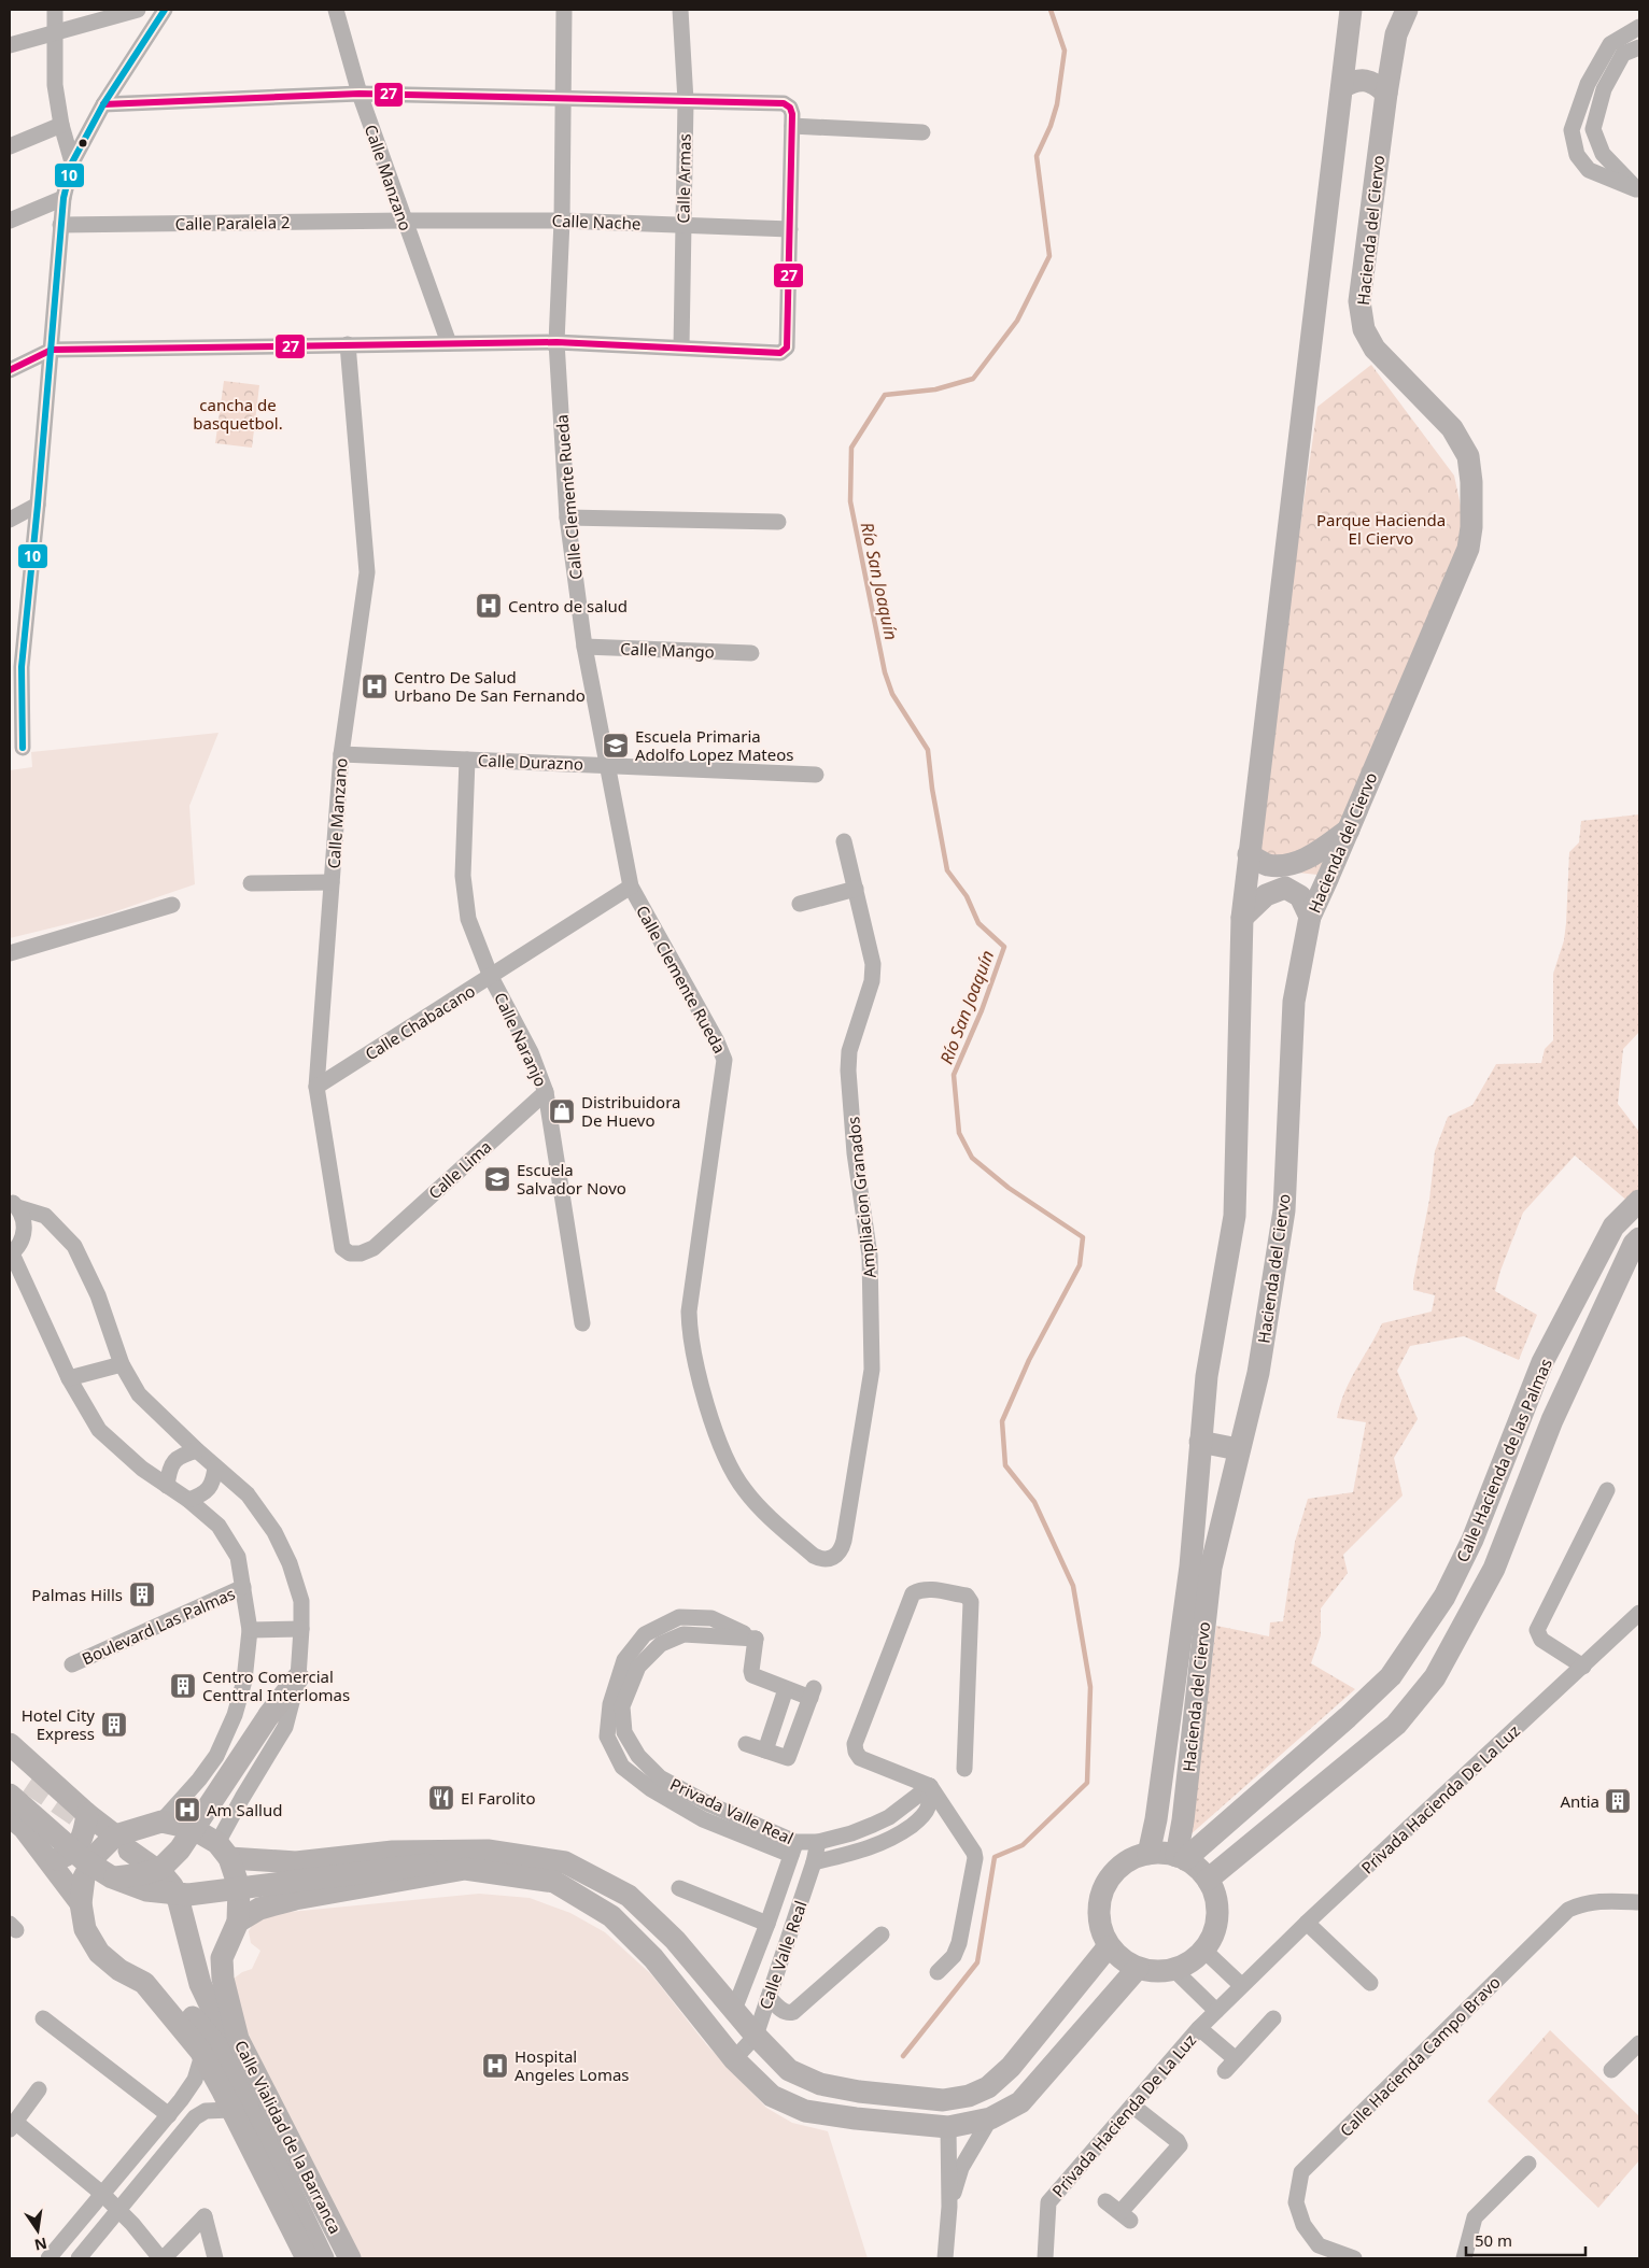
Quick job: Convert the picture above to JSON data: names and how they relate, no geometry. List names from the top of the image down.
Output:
{
  "streets": {
    "main road": ["Hacienda del Ciervo", "Calle Hacienda de las Palmas", "Calle Vialidad de la Barranca"],
    "street": [
      "Calle Manzano",
      "Calle Armas",
      "Calle Nache",
      "Calle Paralela 2",
      "Calle Clemente Rueda",
      "Calle Mango",
      "Calle Durazno",
      "Calle Chabacano",
      "Calle Naranjo",
      "Calle Lima",
      "Ampliacion Granados",
      "Boulevard Las Palmas",
      "Privada Hacienda De La Luz",
      "Privada Valle Real",
      "Calle Valle Real",
      "Calle Hacienda Campo Bravo"
    ]
  },
  "crossings": [
    ["Calle Manzano", "Calle Nache"],
    ["Calle Manzano", "Calle Paralela 2"],
    ["Calle Manzano", "Calle Durazno"],
    ["Calle Manzano", "Calle Chabacano"],
    ["Calle Manzano", "Calle Lima"],
    ["Calle Armas", "Calle Nache"],
    ["Calle Nache", "Calle Paralela 2"],
    ["Calle Nache", "Calle Clemente Rueda"],
    ["Hacienda del Ciervo", "Calle Hacienda de las Palmas"],
    ["Calle Clemente Rueda", "Calle Mango"],
    ["Calle Clemente Rueda", "Calle Durazno"],
    ["Calle Clemente Rueda", "Calle Chabacano"],
    ["Calle Clemente Rueda", "Ampliacion Granados"],
    ["Calle Durazno", "Calle Naranjo"],
    ["Calle Chabacano", "Calle Naranjo"],
    ["Calle Naranjo", "Calle Lima"],
    ["Privada Valle Real", "Calle Valle Real"]
  ],
  "water": ["Río San Joaquín"],
  "parks": ["cancha de basquetbol.", "Parque Hacienda El Ciervo"],
  "places": {
    "hospital": [
      "Centro de salud",
      "Centro De Salud Urbano De San Fernando",
      "Am Sallud",
      "Hospital Angeles Lomas"
    ],
    "school or university": ["Escuela Primaria Adolfo Lopez Mateos", "Escuela Salvador Novo"],
    "shop": ["Distribuidora De Huevo"],
    "building": [
      "Palmas Hills",
      "Centro Comercial Centtral Interlomas",
      "Hotel City Express",
      "Antia"
    ],
    "restaurant": ["El Farolito"]
  },
  "lines": ["transit line 10", "transit line 27"],
  "scale_bar": "50 m",
  "north": "bottom"
}
